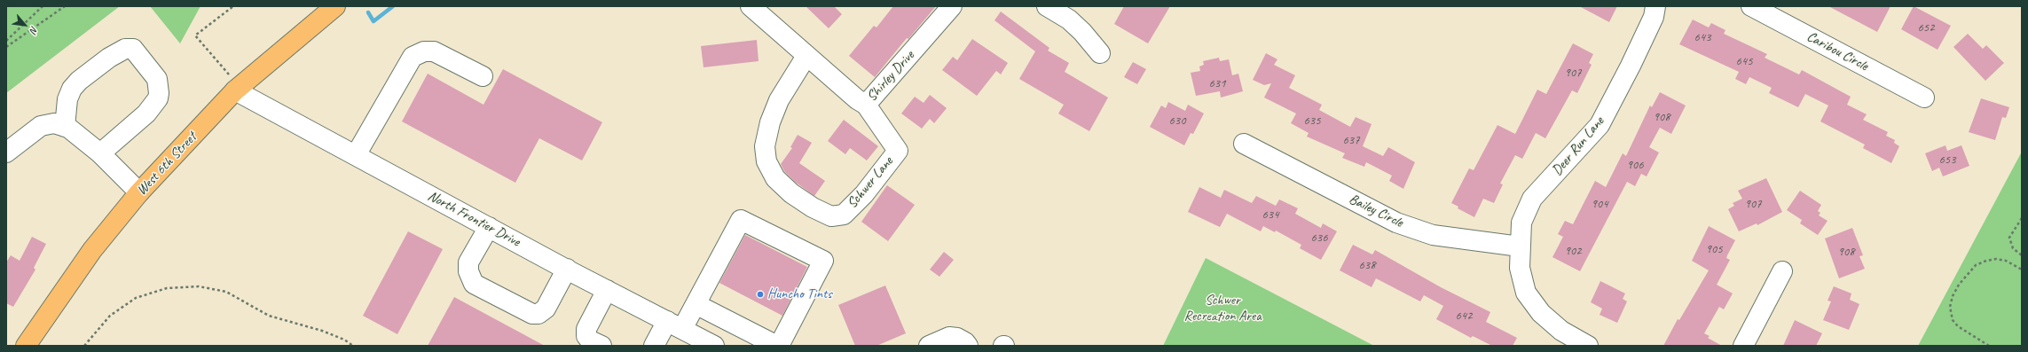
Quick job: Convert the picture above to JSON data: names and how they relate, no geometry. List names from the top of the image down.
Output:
{
  "streets": {
    "main road": ["West 6th Street"],
    "street": [
      "Caribou Circle",
      "Shirley Drive",
      "Deer Run Lane",
      "Schwer Lane",
      "Bailey Circle",
      "North Frontier Drive"
    ]
  },
  "crossings": [
    ["Shirley Drive", "Schwer Lane"],
    ["Deer Run Lane", "Bailey Circle"],
    ["West 6th Street", "North Frontier Drive"]
  ],
  "parks": ["Schwer Recreation Area"],
  "places": ["Huncho Tints"],
  "house_numbers": [
    "652",
    "643",
    "645",
    "907",
    "631",
    "908",
    "630",
    "635",
    "637",
    "653",
    "906",
    "904",
    "907",
    "634",
    "636",
    "905",
    "902",
    "908",
    "638",
    "642"
  ],
  "north": "bottom right"
}
